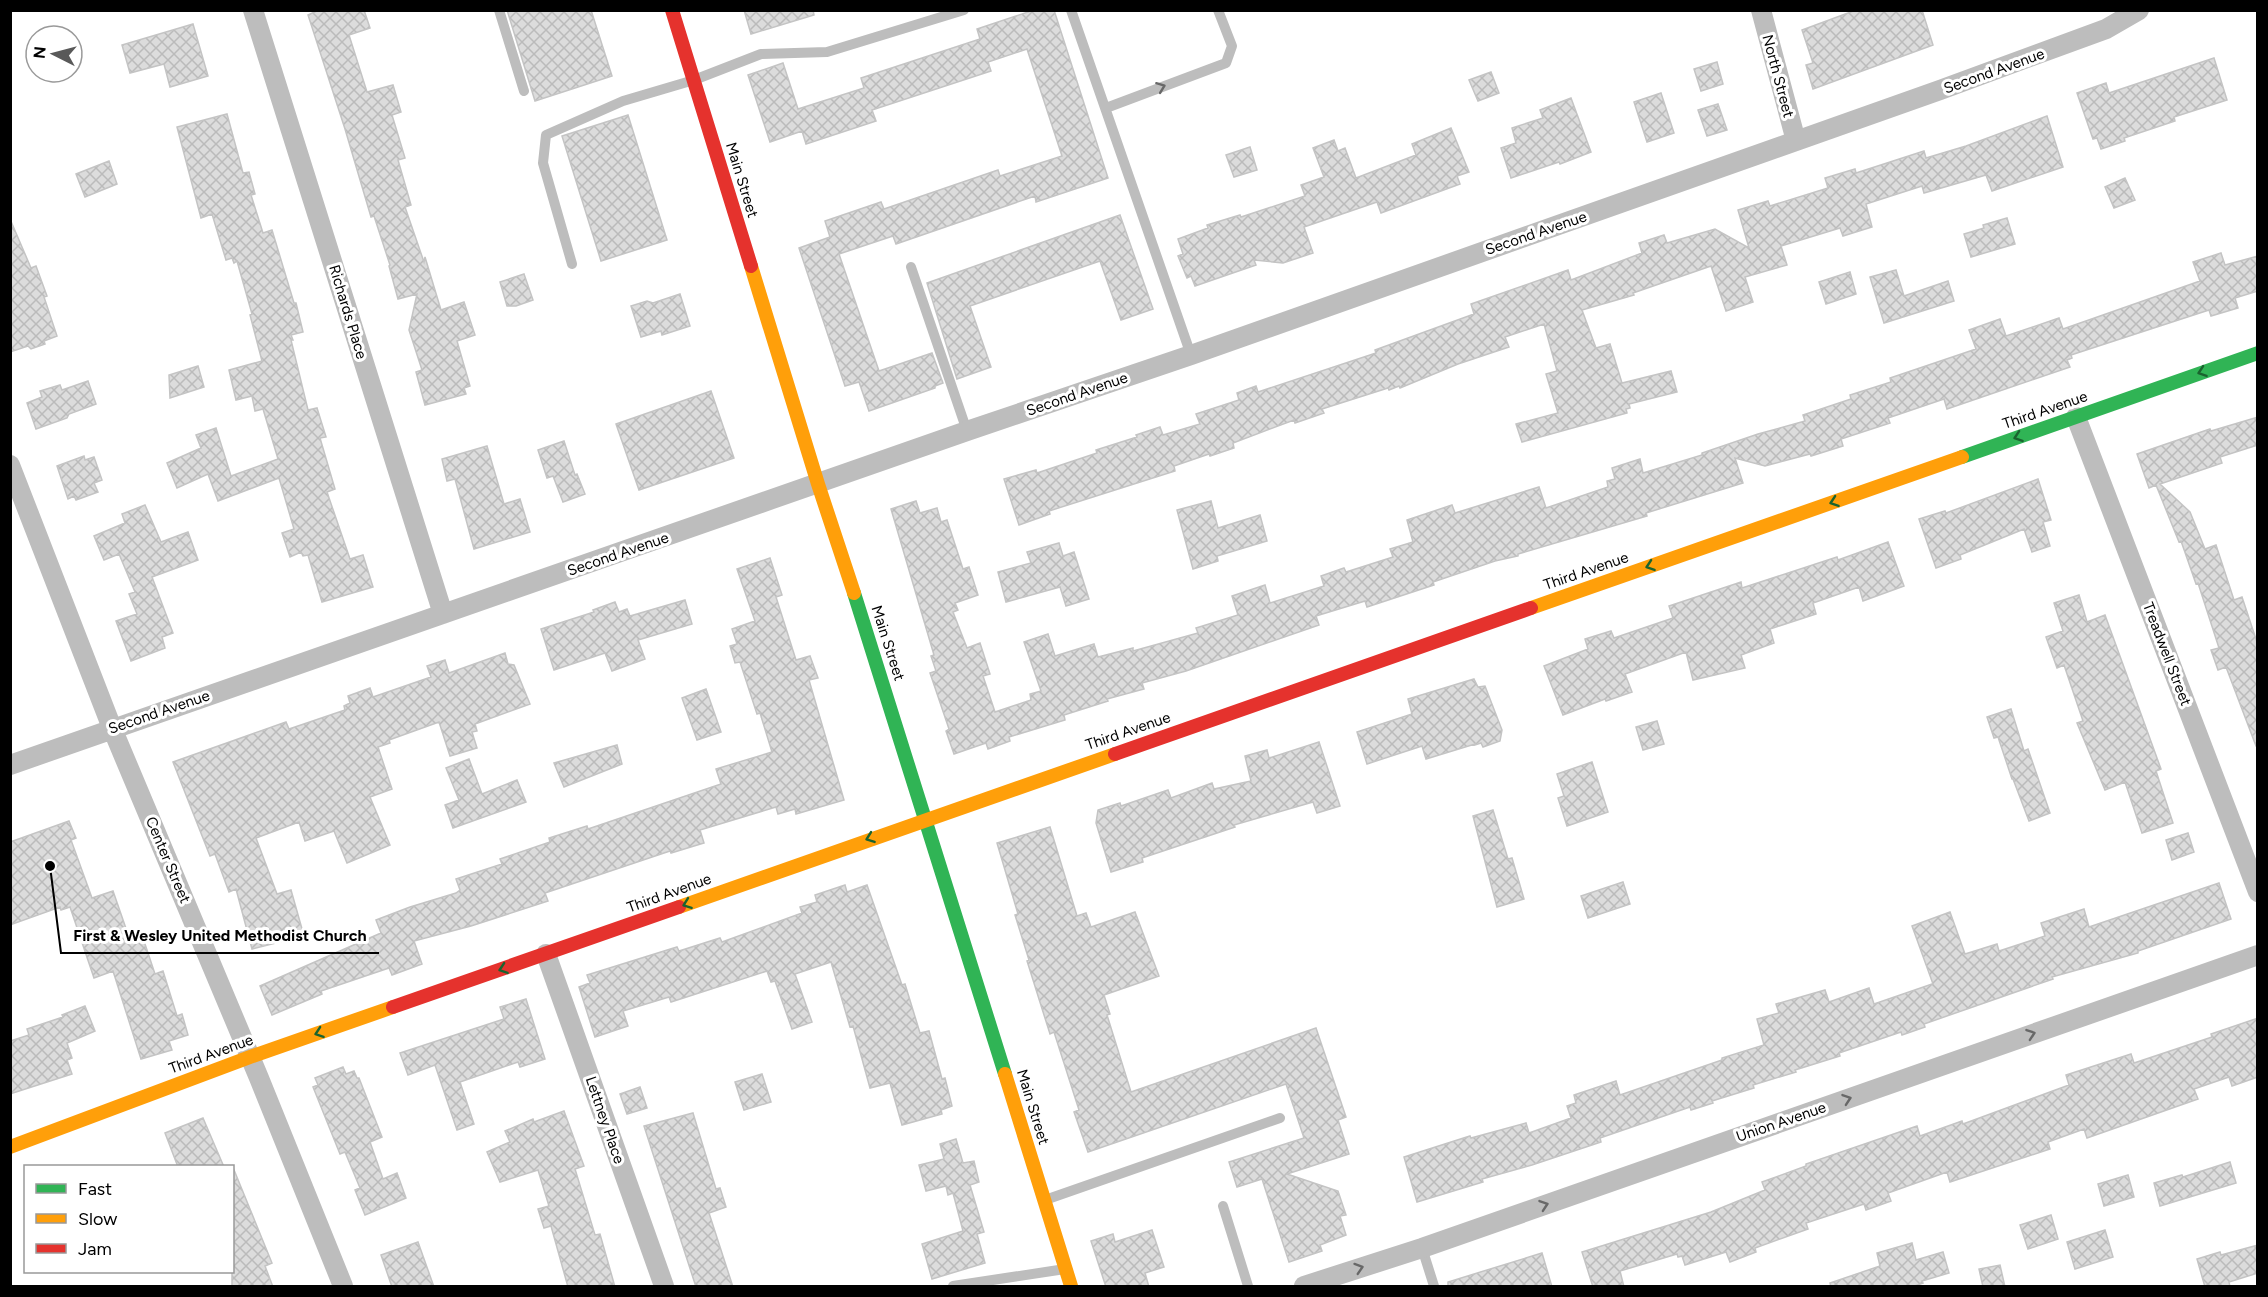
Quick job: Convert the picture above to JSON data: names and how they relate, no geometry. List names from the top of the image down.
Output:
{
  "streets": {
    "street": [
      "Second Avenue",
      "North Street",
      "Main Street",
      "Richards Place",
      "Third Avenue",
      "Treadwell Street",
      "Center Street",
      "Lettney Place",
      "Union Avenue"
    ]
  },
  "crossings": [
    ["Second Avenue", "North Street"],
    ["Second Avenue", "Main Street"],
    ["Second Avenue", "Richards Place"],
    ["Second Avenue", "Center Street"],
    ["Main Street", "Third Avenue"],
    ["Third Avenue", "Treadwell Street"],
    ["Third Avenue", "Center Street"],
    ["Third Avenue", "Lettney Place"]
  ],
  "one_way": ["Third Avenue", "Union Avenue"],
  "places": ["First & Wesley United Methodist Church"],
  "legend": ["Fast", "Slow", "Jam"],
  "north": "left"
}
